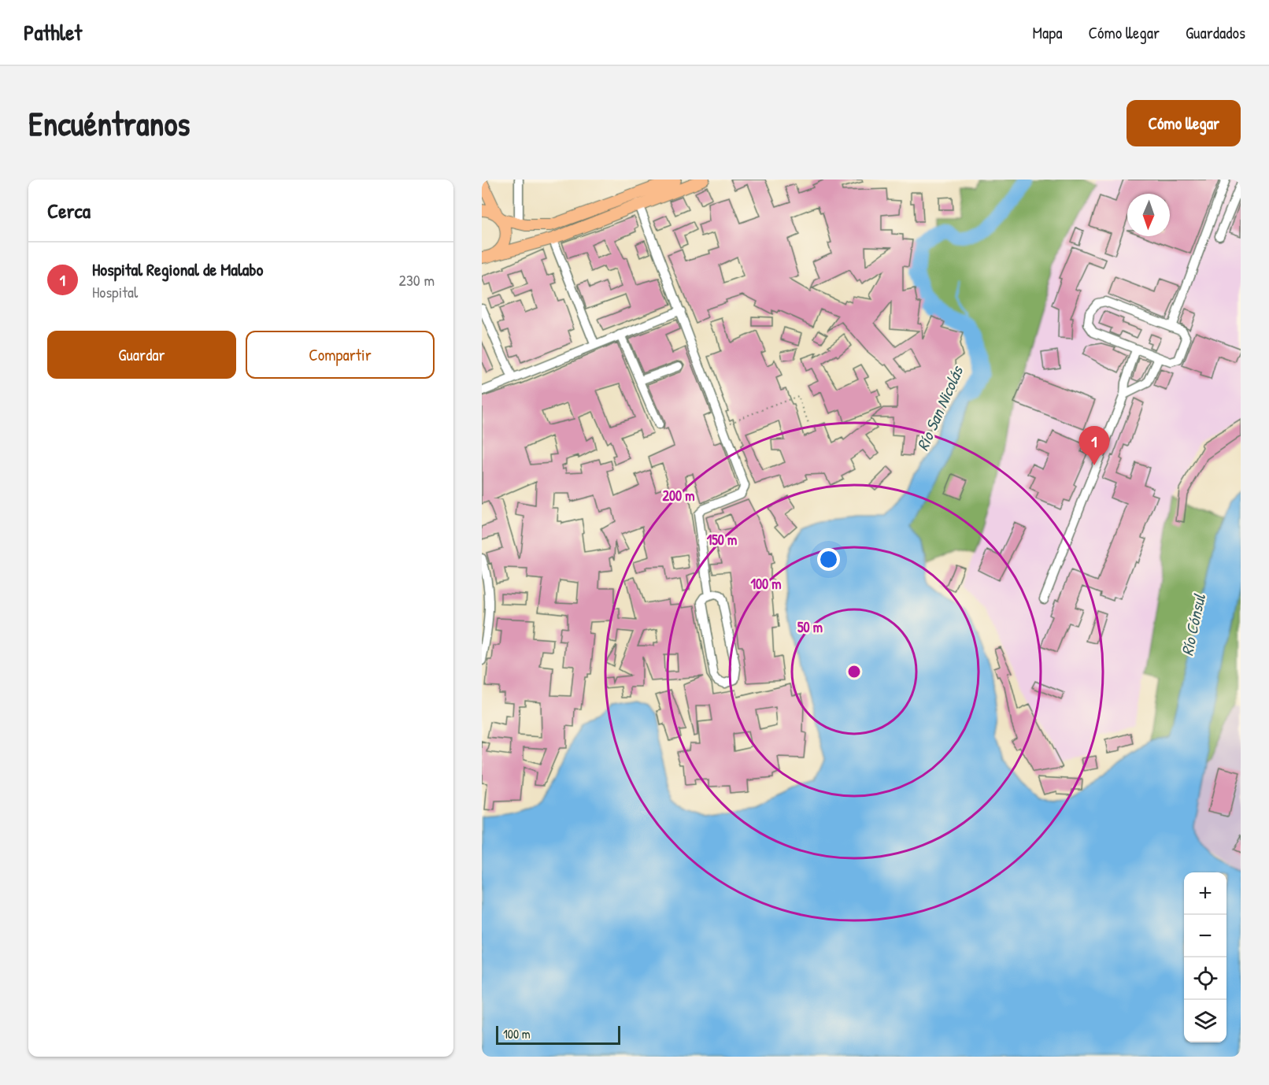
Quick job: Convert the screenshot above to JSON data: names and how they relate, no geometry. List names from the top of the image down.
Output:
{
  "water": ["Río San Nicolás", "Río Cónsul"],
  "scale_bar": "100 m",
  "north": "bottom",
  "page": {
    "header": "Pathlet",
    "nav": ["Mapa", "Cómo llegar", "Guardados"],
    "buttons": [
      "Cómo llegar",
      ["Guardar", "Compartir"]
    ],
    "title": "Encuéntranos",
    "heading": "Cerca",
    "list": [
      {
        "mark": "1",
        "name": "Hospital Regional de Malabo",
        "note": "Hospital",
        "value": "230 m"
      }
    ],
    "pins": "1",
    "map_buttons": ["+", "−"],
    "scale": "100 m"
  },
  "rings": [
    "200 m",
    "150 m",
    "100 m",
    "50 m"
  ]
}
